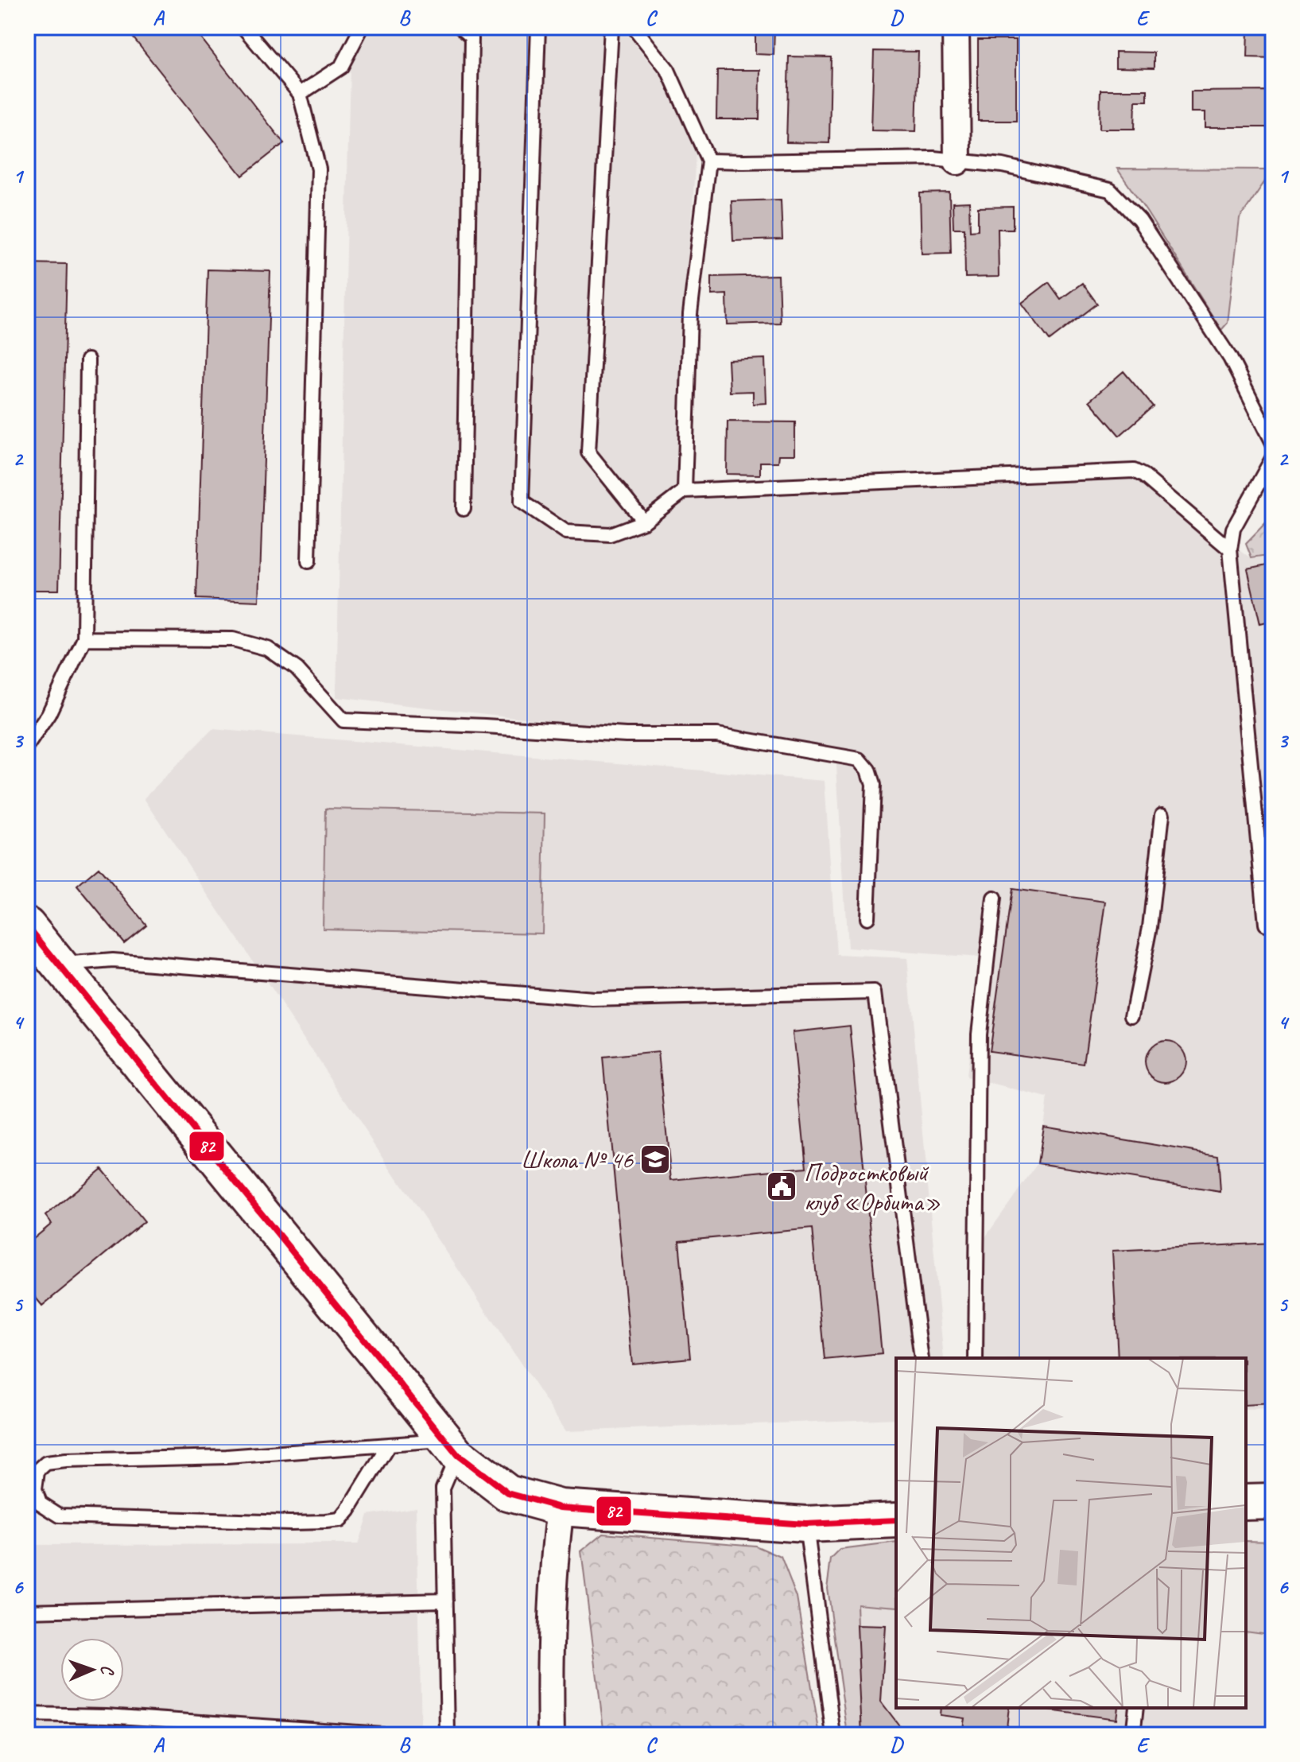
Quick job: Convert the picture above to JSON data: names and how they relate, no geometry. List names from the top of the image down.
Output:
{
  "places": {
    "school or university": ["Школа № 46"],
    "public building": ["Подростковый клуб «Орбита»"]
  },
  "lines": ["transit line 82"],
  "north": "right",
  "grid": {
    "columns": [
      "A",
      "B",
      "C",
      "D",
      "E"
    ],
    "rows": [
      "1",
      "2",
      "3",
      "4",
      "5",
      "6"
    ]
  }
}
